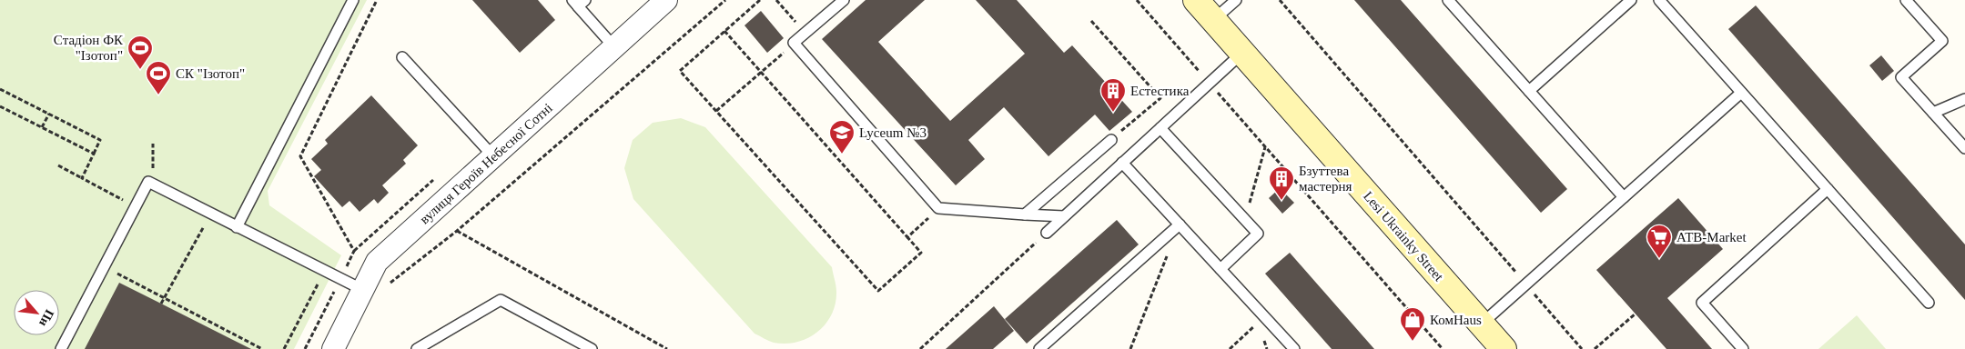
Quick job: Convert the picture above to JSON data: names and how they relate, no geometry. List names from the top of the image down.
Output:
{
  "streets": {
    "main road": ["Lesi Ukrainky Street"],
    "street": ["вулиця Героїв Небесної Сотні"]
  },
  "places": {
    "sports": ["Стадіон ФК \"Ізотоп\"", "СК \"Ізотоп\""],
    "building": ["Естестика", "Бзуттева мастерня"],
    "school or university": ["Lyceum №3"],
    "supermarket": ["ATB-Market"],
    "shop": ["КомHaus"]
  },
  "north": "bottom right"
}
